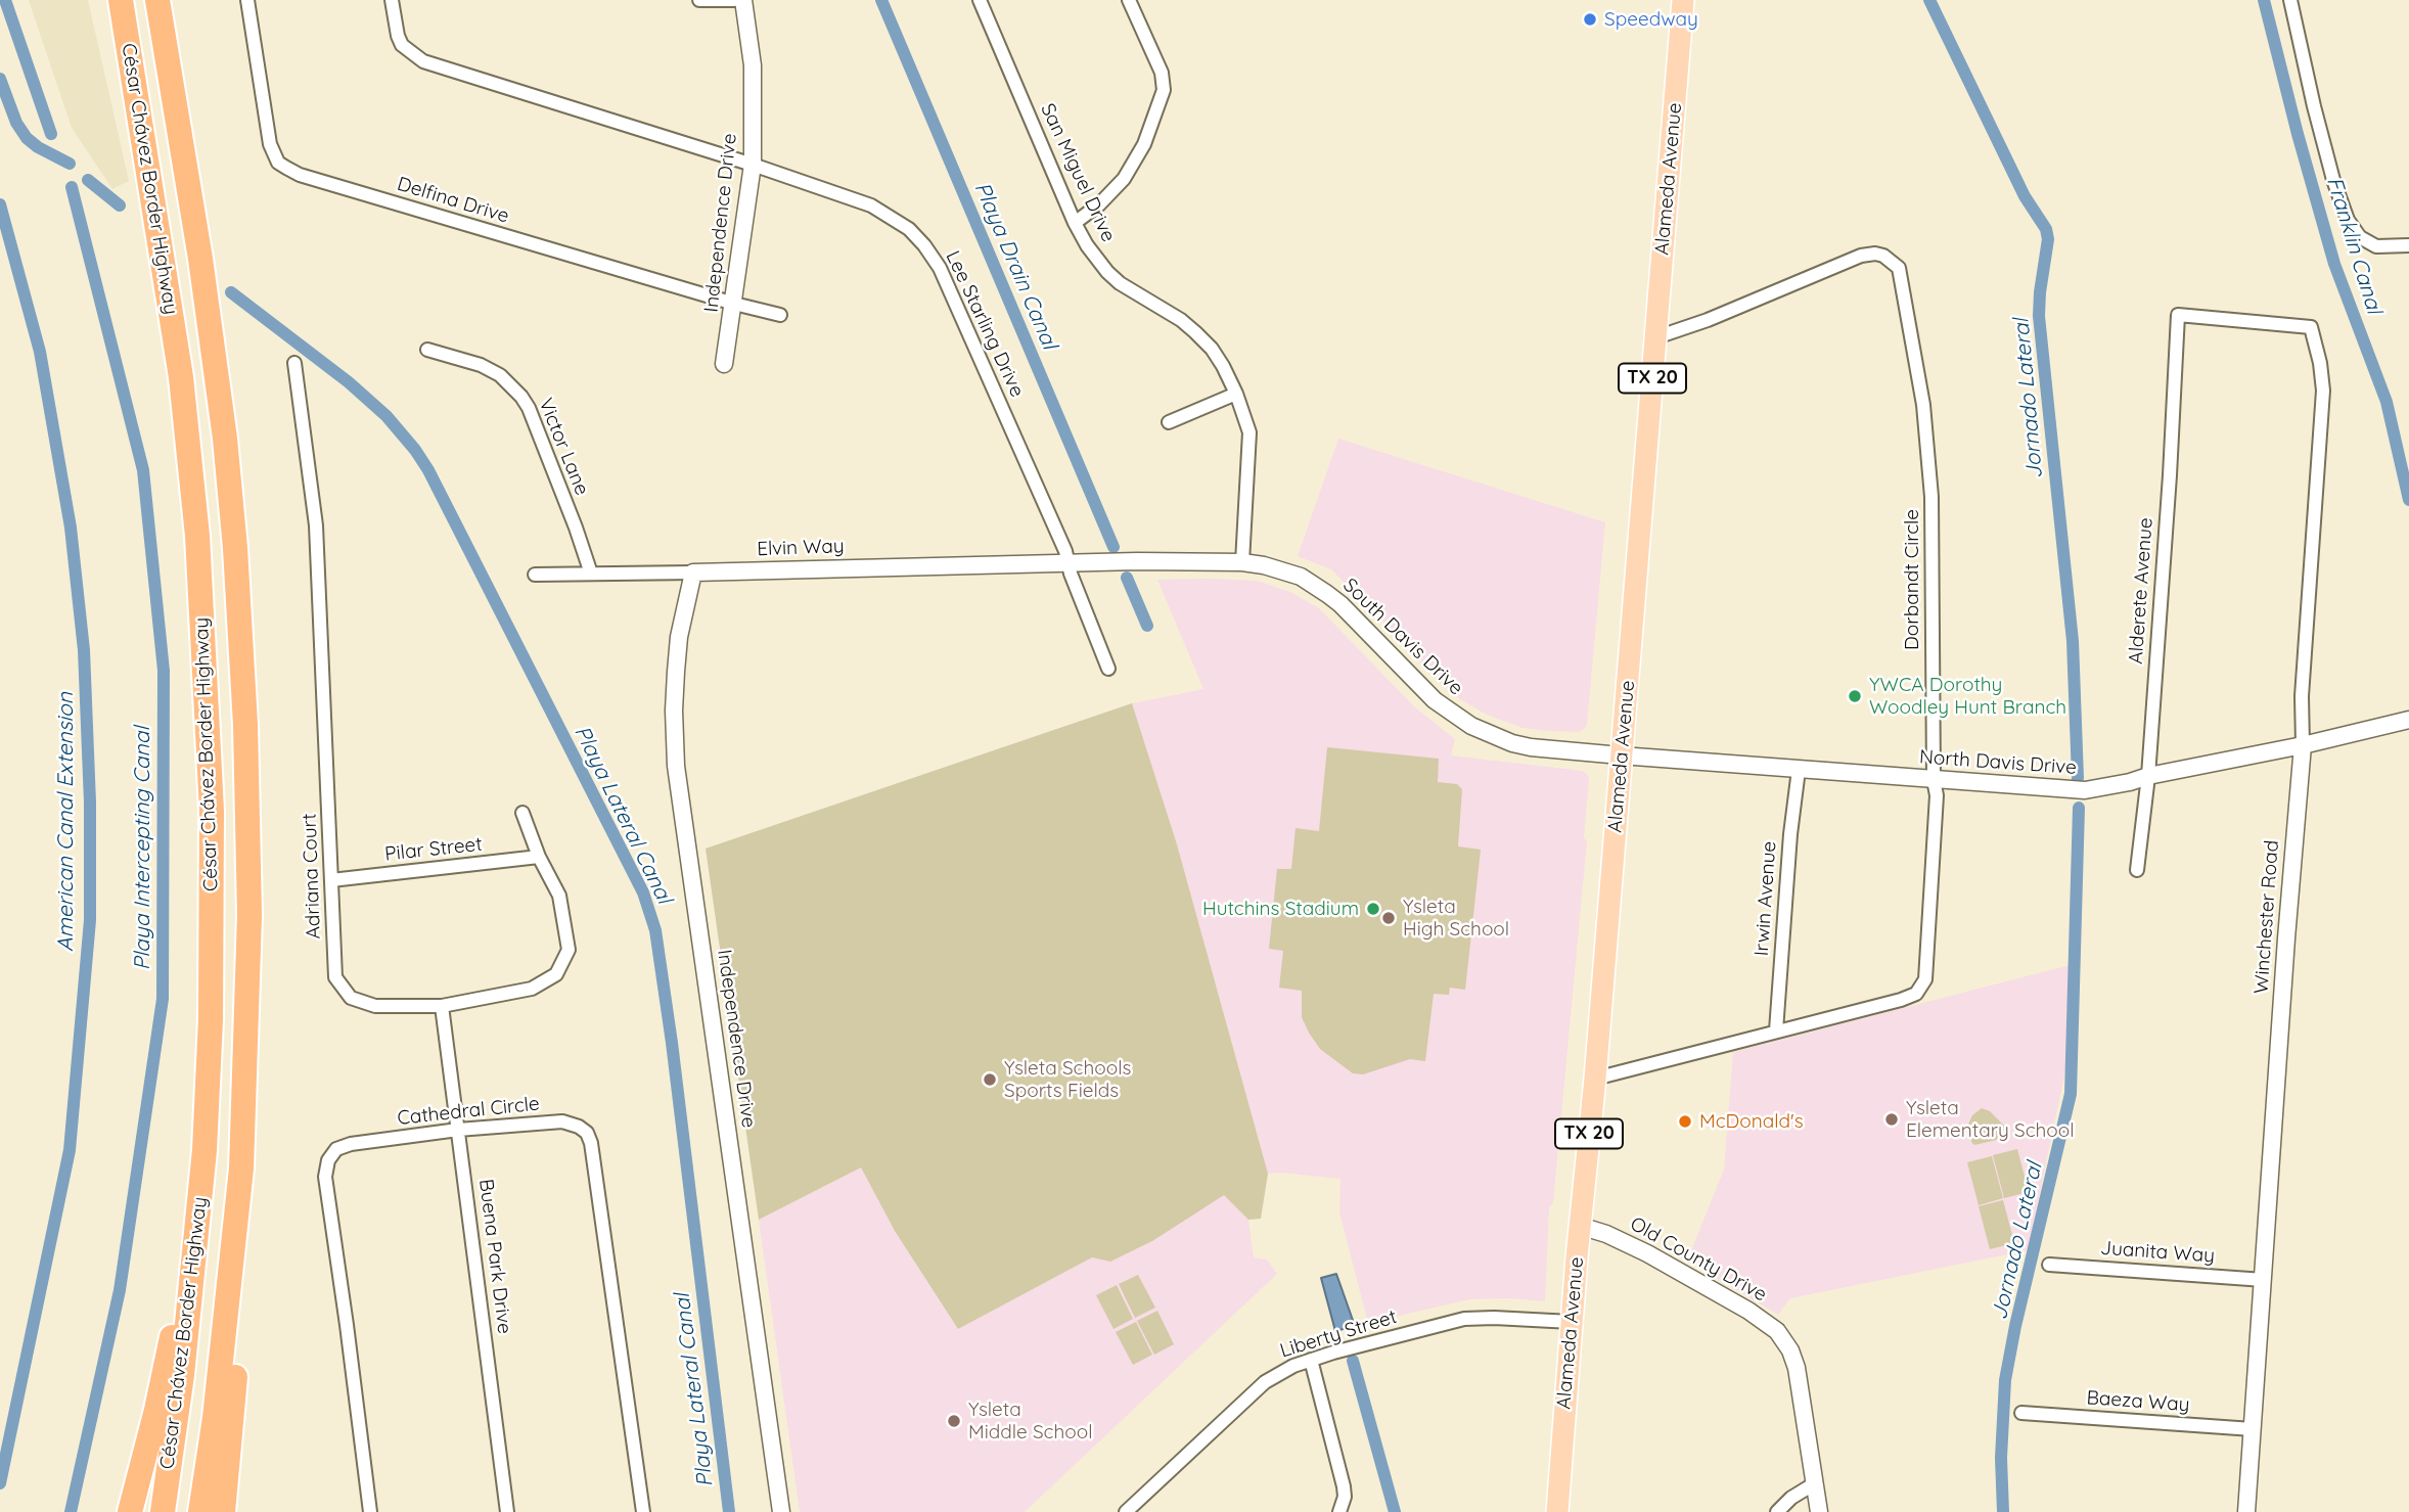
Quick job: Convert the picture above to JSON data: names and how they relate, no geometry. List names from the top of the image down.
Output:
{
  "streets": {
    "highway": ["César Chávez Border Highway"],
    "main road": ["Alameda Avenue", "TX 20"],
    "street": [
      "San Miguel Drive",
      "Delfina Drive",
      "Independence Drive",
      "Lee Starling Drive",
      "Victor Lane",
      "Elvin Way",
      "Dorbandt Circle",
      "Alderete Avenue",
      "South Davis Drive",
      "North Davis Drive",
      "Pilar Street",
      "Adriana Court",
      "Irwin Avenue",
      "Winchester Road",
      "Cathedral Circle",
      "Juanita Way",
      "Buena Park Drive",
      "Old County Drive",
      "Liberty Street",
      "Baeza Way"
    ]
  },
  "crossings": [
    ["San Miguel Drive", "South Davis Drive"],
    ["Alameda Avenue", "Dorbandt Circle"],
    ["Alameda Avenue", "South Davis Drive"],
    ["Alameda Avenue", "North Davis Drive"],
    ["Alameda Avenue", "Old County Drive"],
    ["Alameda Avenue", "Liberty Street"],
    ["Delfina Drive", "Independence Drive"],
    ["Independence Drive", "Lee Starling Drive"],
    ["Independence Drive", "Elvin Way"],
    ["Lee Starling Drive", "Elvin Way"],
    ["Lee Starling Drive", "South Davis Drive"],
    ["Victor Lane", "Elvin Way"],
    ["Elvin Way", "South Davis Drive"],
    ["Dorbandt Circle", "North Davis Drive"],
    ["Dorbandt Circle", "Irwin Avenue"],
    ["Alderete Avenue", "North Davis Drive"],
    ["Alderete Avenue", "Winchester Road"],
    ["South Davis Drive", "North Davis Drive"],
    ["North Davis Drive", "Irwin Avenue"],
    ["North Davis Drive", "Winchester Road"],
    ["Pilar Street", "Adriana Court"],
    ["Adriana Court", "Buena Park Drive"],
    ["Winchester Road", "Juanita Way"],
    ["Winchester Road", "Baeza Way"],
    ["Cathedral Circle", "Buena Park Drive"]
  ],
  "water": [
    "Franklin Canal",
    "Playa Drain Canal",
    "Jornado Lateral",
    "Playa Lateral Canal",
    "American Canal Extension",
    "Playa Intercepting Canal"
  ],
  "places": [
    "Speedway",
    "YWCA Dorothy Woodley Hunt Branch",
    "Hutchins Stadium",
    "Ysleta High School",
    "Ysleta Schools Sports Fields",
    "Ysleta Elementary School",
    "McDonald's",
    "Ysleta Middle School"
  ]
}
